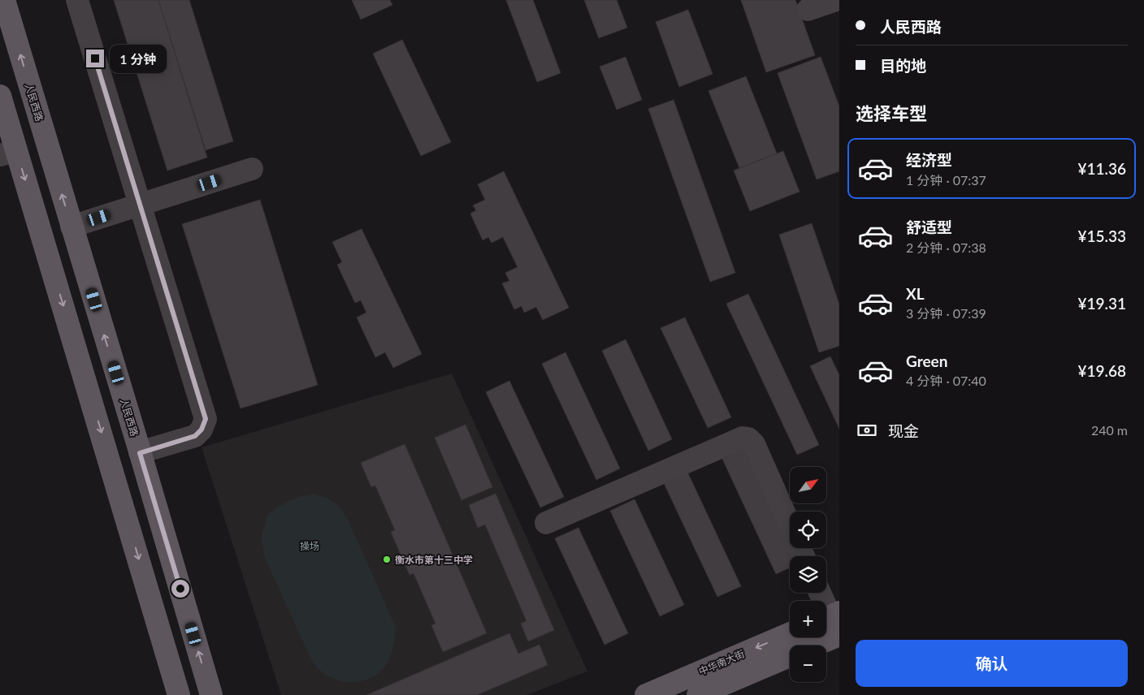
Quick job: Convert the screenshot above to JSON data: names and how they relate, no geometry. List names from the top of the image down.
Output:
{
  "streets": {
    "main road": ["人民西路", "中华南大街"]
  },
  "parks": ["操场"],
  "places": ["衡水市第十三中学"],
  "north": "top right",
  "page": {
    "banner": ["人民西路", "目的地"],
    "bubble": "1 分钟",
    "heading": "选择车型",
    "list": [
      {
        "name": "经济型",
        "note": "1 分钟 · 07:37",
        "value": "¥11.36"
      },
      {
        "name": "舒适型",
        "note": "2 分钟 · 07:38",
        "value": "¥15.33"
      },
      {
        "name": "XL",
        "note": "3 分钟 · 07:39",
        "value": "¥19.31"
      },
      {
        "name": "Green",
        "note": "4 分钟 · 07:40",
        "value": "¥19.68"
      }
    ],
    "pay": ["现金", "240 m"],
    "map_buttons": ["+", "−"],
    "buttons": "确认"
  }
}
